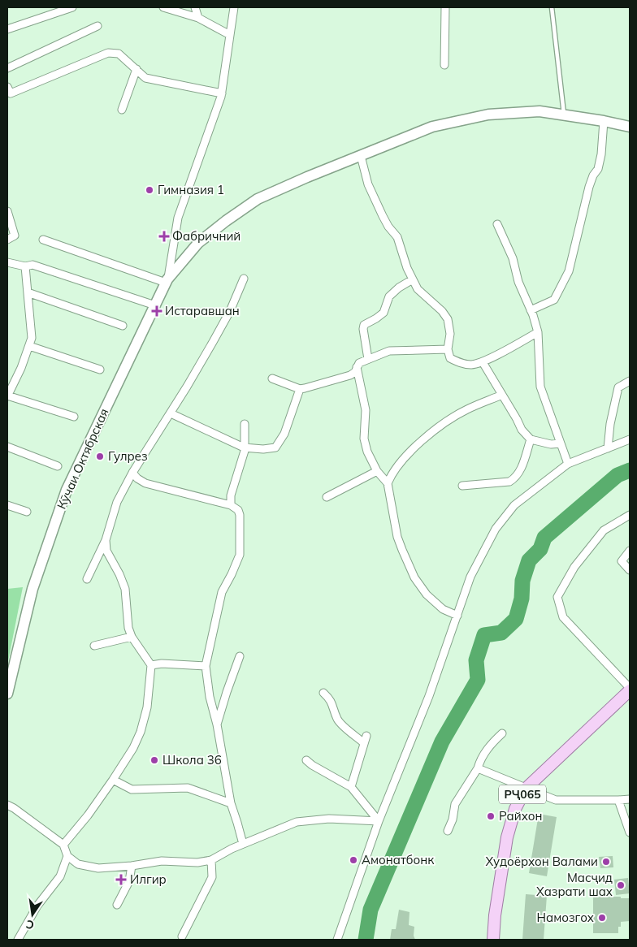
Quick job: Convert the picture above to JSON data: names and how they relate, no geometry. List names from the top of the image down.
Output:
{
  "streets": {
    "main road": ["Кӯчаи Октябрская", "РҶ065"]
  },
  "places": {
    "other": [
      "Гимназия 1",
      "Гулрез",
      "Школа 36",
      "Райхон",
      "Амонатбонк",
      "Худоёрхон Валами",
      "Масҷид Хазрати шах",
      "Намозгох"
    ],
    "health": ["Фабричний", "Истаравшан", "Илгир"]
  },
  "north": "bottom"
}
